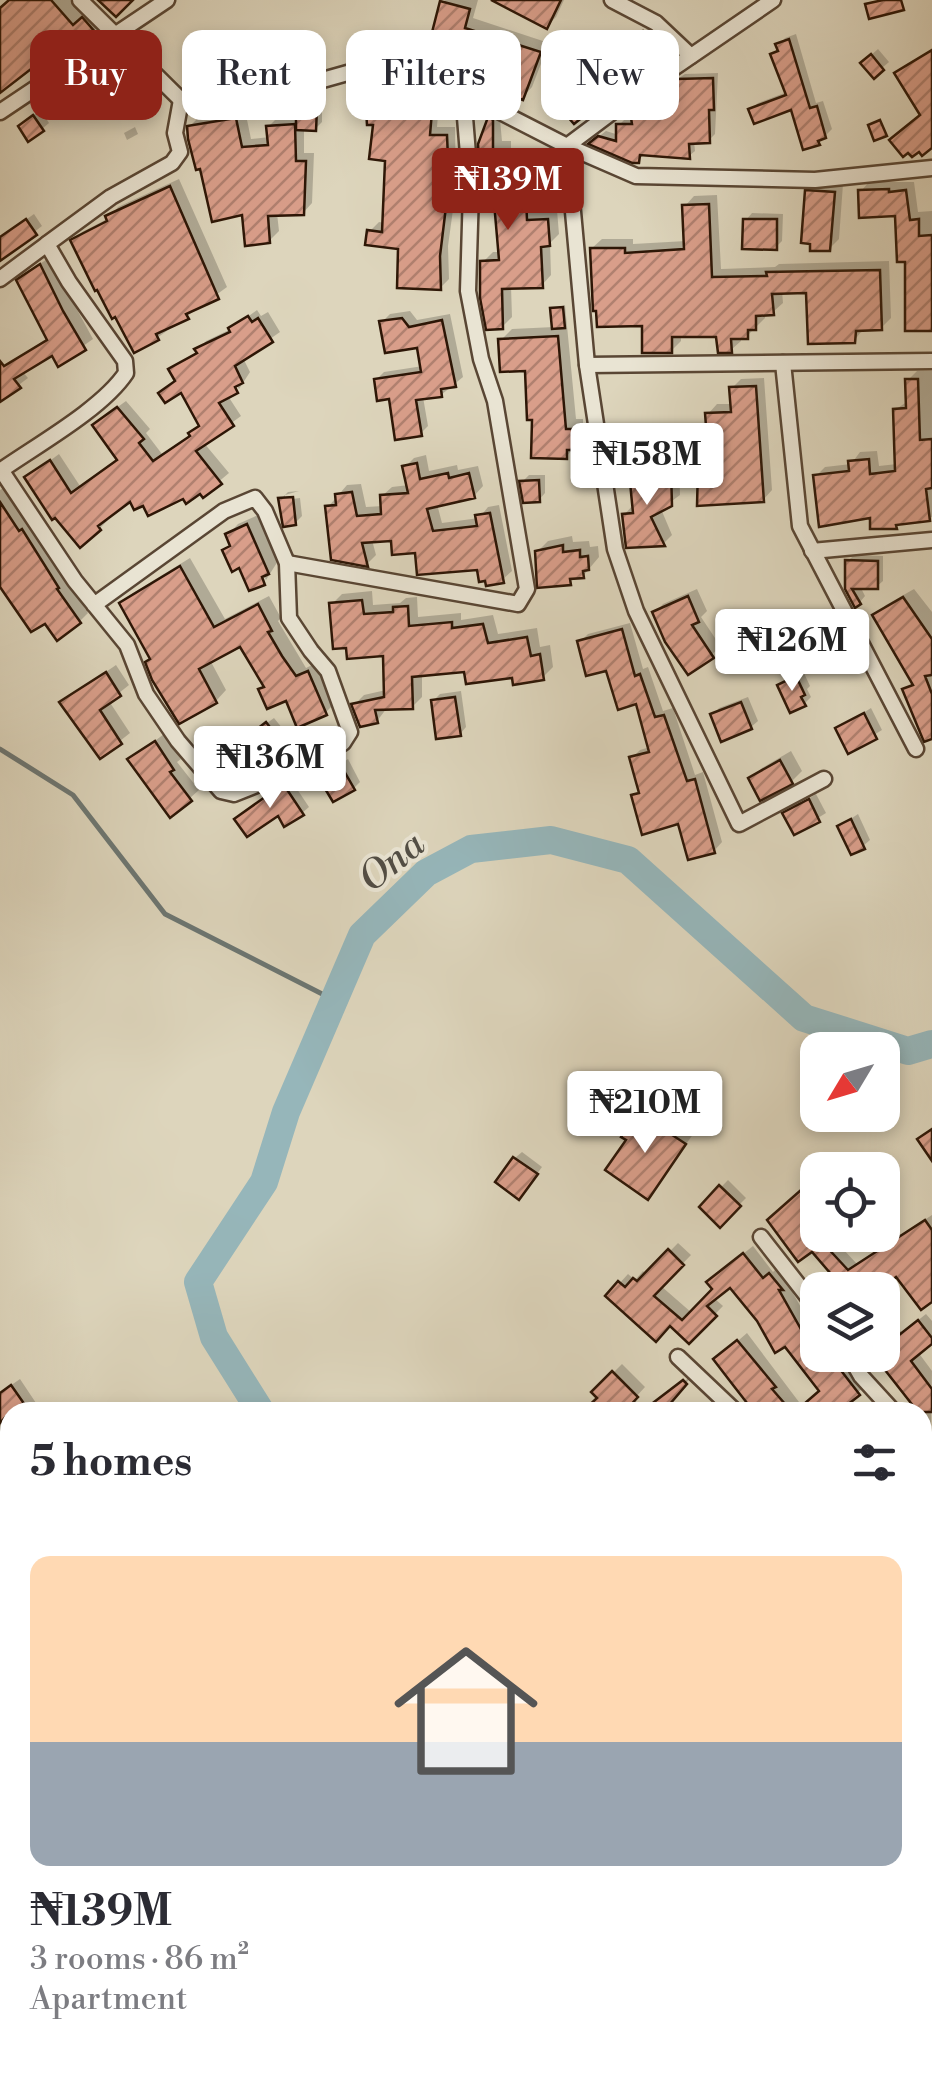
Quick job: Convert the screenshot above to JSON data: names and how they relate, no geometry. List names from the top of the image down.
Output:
{
  "water": ["Ona"],
  "north": "bottom left",
  "page": {
    "chip": [
      "Buy",
      "Rent",
      "Filters",
      "New"
    ],
    "price": [
      "₦139M",
      "₦158M",
      "₦126M",
      "₦136M",
      "₦210M"
    ],
    "heading": "5 homes",
    "list": [
      {
        "name": "₦139M",
        "note": "3 rooms · 86 m² · Apartment"
      }
    ]
  }
}
